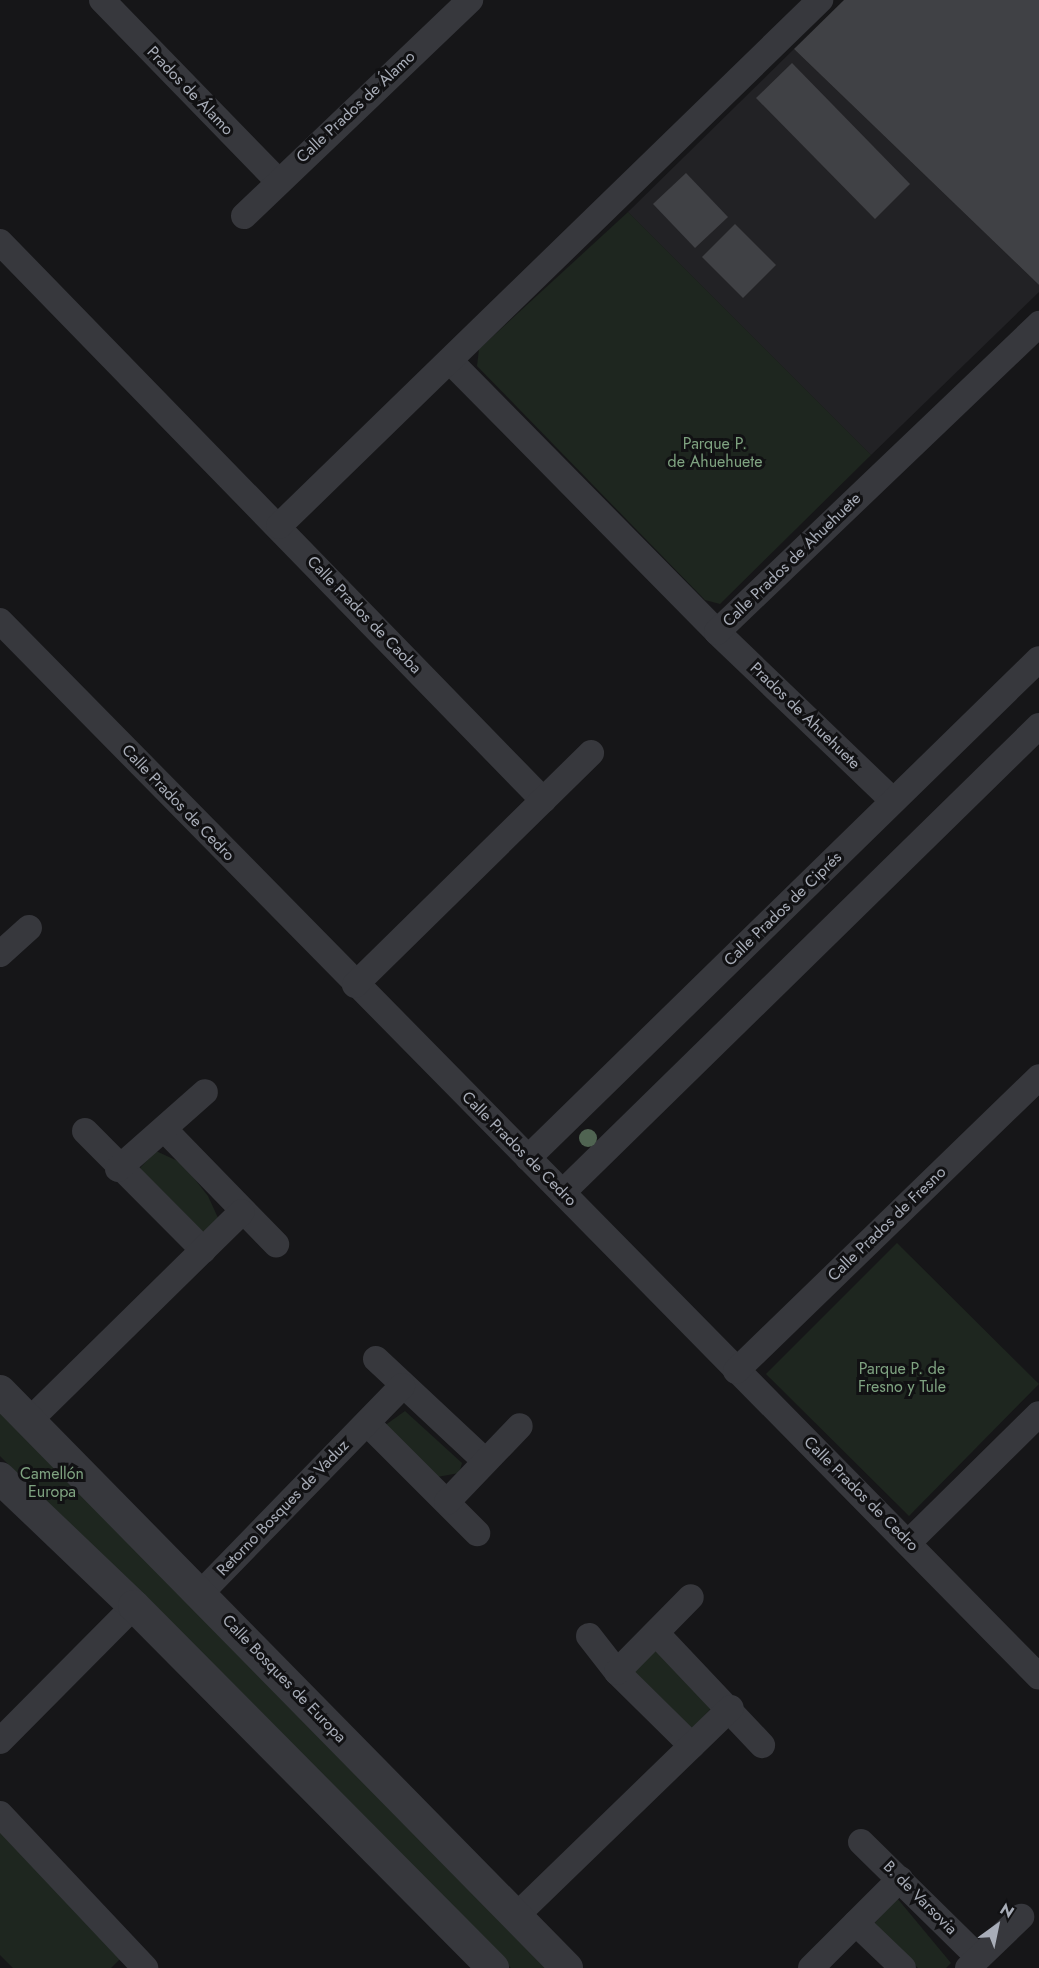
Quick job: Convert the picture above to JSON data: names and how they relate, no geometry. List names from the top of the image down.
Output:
{
  "streets": {
    "street": [
      "Prados de Álamo",
      "Calle Prados de Álamo",
      "Calle Prados de Ahuehuete",
      "Calle Prados de Caoba",
      "Prados de Ahuehuete",
      "Calle Prados de Cedro",
      "Calle Prados de Ciprés",
      "Calle Prados de Fresno",
      "Retorno Bosques de Vaduz",
      "Calle Bosques de Europa",
      "B. de Varsovia"
    ]
  },
  "crossings": [
    ["Prados de Álamo", "Calle Prados de Álamo"],
    ["Calle Prados de Ahuehuete", "Prados de Ahuehuete"],
    ["Prados de Ahuehuete", "Calle Prados de Ciprés"],
    ["Calle Prados de Cedro", "Calle Prados de Ciprés"],
    ["Calle Prados de Cedro", "Calle Prados de Fresno"],
    ["Retorno Bosques de Vaduz", "Calle Bosques de Europa"]
  ],
  "parks": ["Parque P. de Ahuehuete", "Parque P. de Fresno y Tule", "Camellón Europa"],
  "north": "top right"
}
